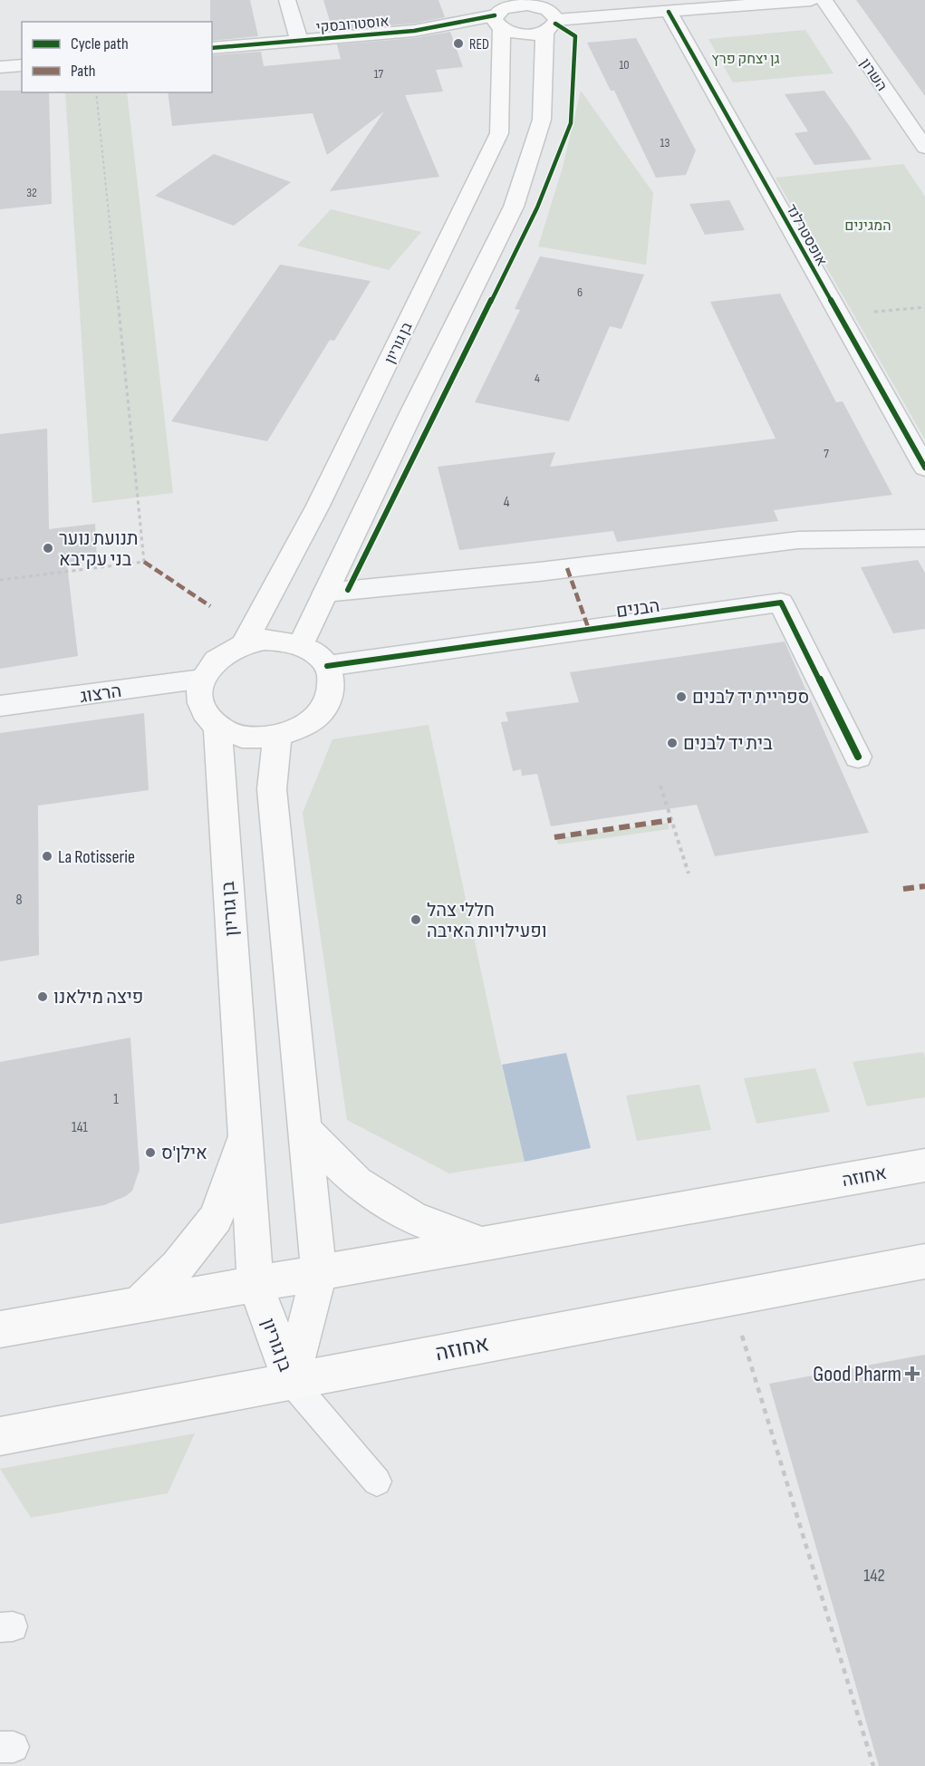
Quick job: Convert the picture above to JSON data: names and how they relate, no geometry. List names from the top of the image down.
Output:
{
  "streets": {
    "main road": ["בן גוריון", "אחוזה"],
    "street": [
      "אוסטרובסקי",
      "השרון",
      "אופסטרלנד",
      "הבנים",
      "הרצוג"
    ]
  },
  "crossings": [
    ["אוסטרובסקי", "בן גוריון"],
    ["בן גוריון", "הבנים"],
    ["בן גוריון", "הרצוג"],
    ["בן גוריון", "אחוזה"],
    ["הבנים", "הרצוג"]
  ],
  "parks": ["גן יצחק פרץ", "המגינים"],
  "places": {
    "other": [
      "RED",
      "תנועת נוער בני עקיבא",
      "ספריית יד לבנים",
      "בית יד לבנים",
      "La Rotisserie",
      "חללי צהל ופעילויות האיבה",
      "פיצה מילאנו",
      "אילן'ס"
    ],
    "health": ["Good Pharm"]
  },
  "house_numbers": [
    "10",
    "17",
    "13",
    "32",
    "6",
    "4",
    "7",
    "4",
    "8",
    "1",
    "141",
    "142"
  ],
  "legend": ["Cycle path", "Path"]
}
